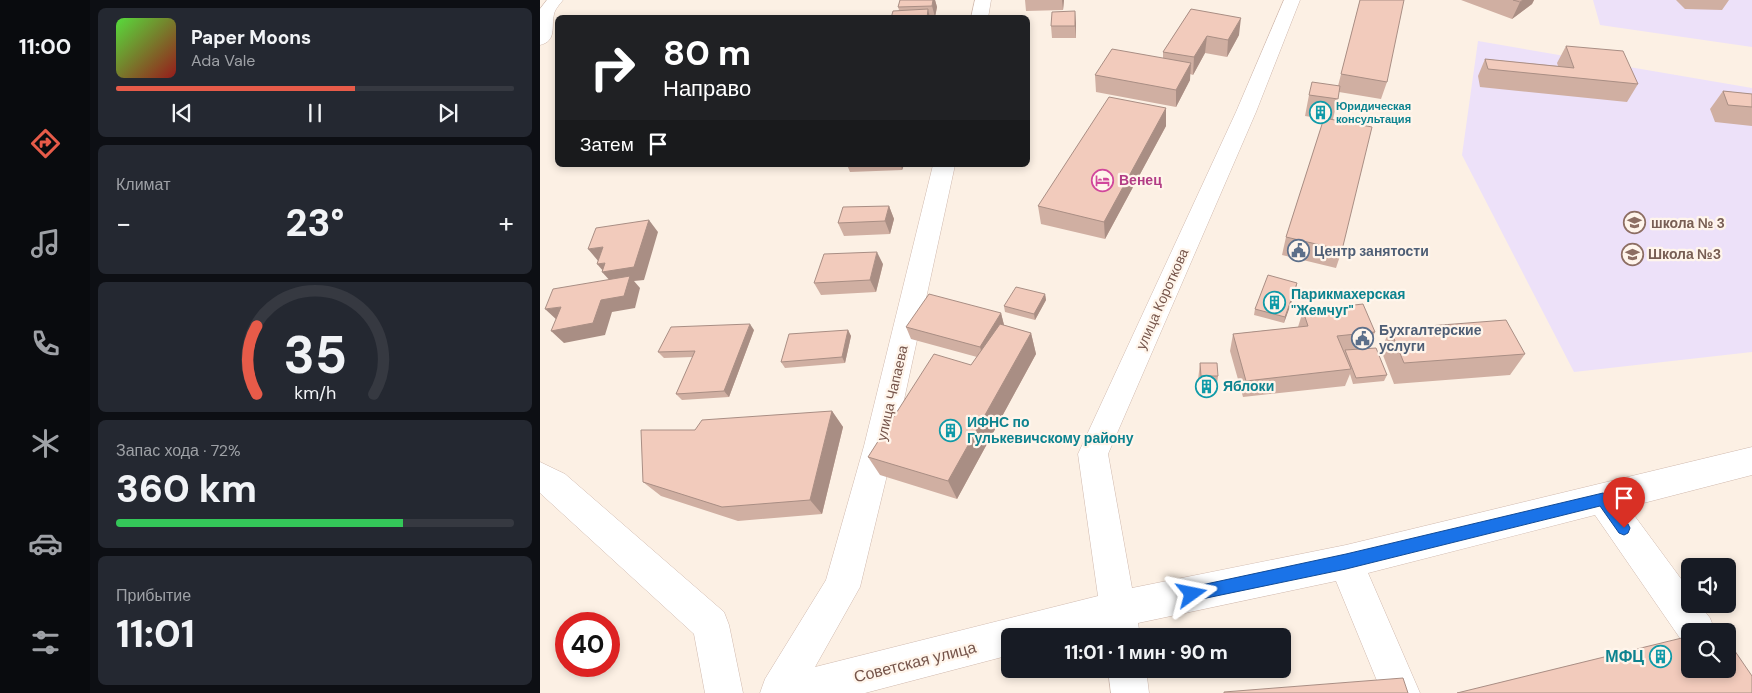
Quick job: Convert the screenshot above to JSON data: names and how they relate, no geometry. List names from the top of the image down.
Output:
{
  "streets": {
    "street": ["улица Короткова", "улица Чапаева", "Советская улица"]
  },
  "crossings": [
    ["улица Короткова", "Советская улица"]
  ],
  "places": {
    "building": [
      "Юридическая консультация",
      "Парикмахерская \"Жемчуг\"",
      "Яблоки",
      "ИФНС по Гулькевичскому району",
      "МФЦ"
    ],
    "hotel": ["Венец"],
    "school or university": ["школа № 3", "Школа №3"],
    "public building": ["Центр занятости", "Бухгалтерские услуги"]
  },
  "page": {
    "tabs": "11:00",
    "turn": ["80 m", "Направо"],
    "song": ["Paper Moons", "Ada Vale"],
    "then": "Затем",
    "tile": [
      "Климат",
      ["Запас хода · 72%", "360 km"],
      ["Прибытие", "11:01"]
    ],
    "heat": ["−", "23°", "+"],
    "limit": "40",
    "trip": "11:01 · 1 мин · 90 m",
    "gauge": ["35", "km/h"]
  }
}
